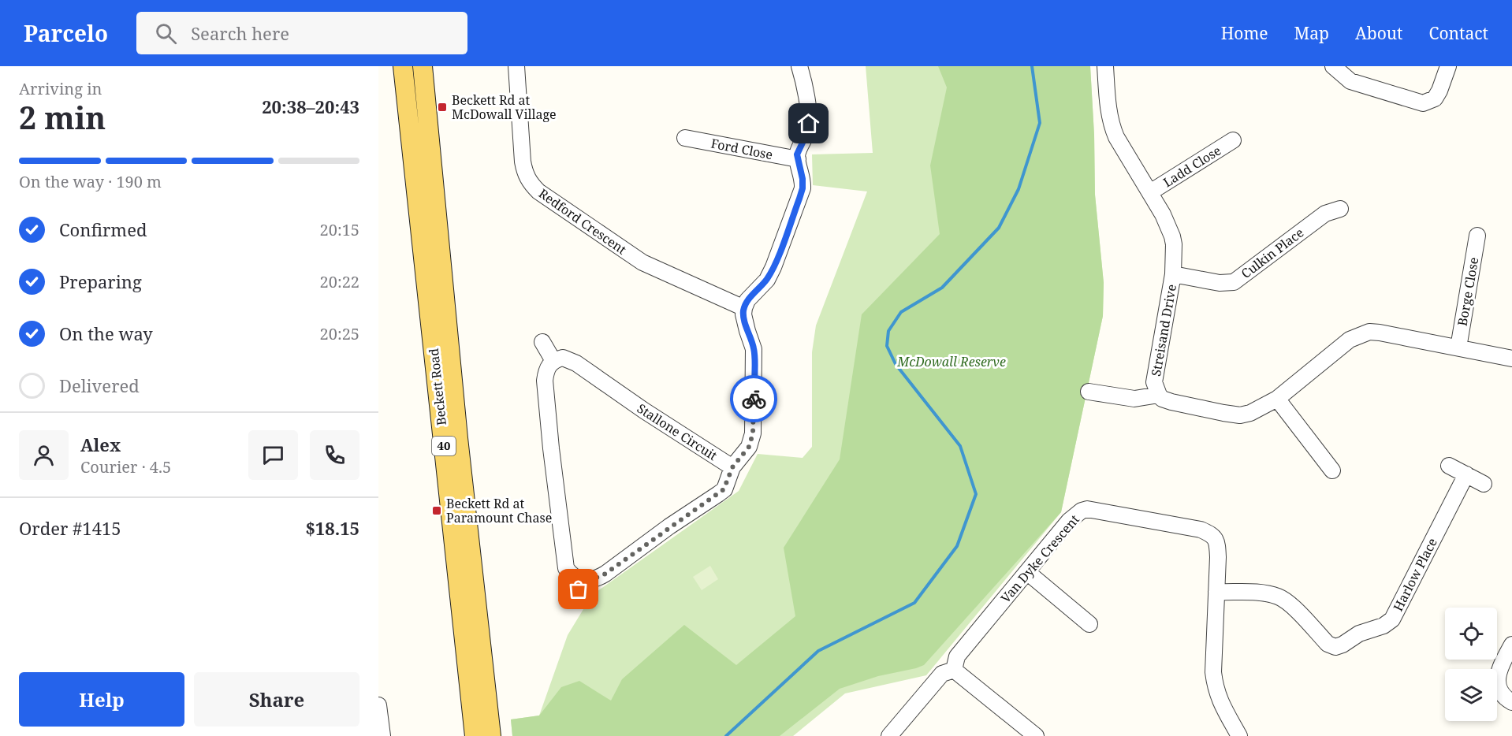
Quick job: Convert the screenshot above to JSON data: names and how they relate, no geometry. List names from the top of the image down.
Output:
{
  "streets": {
    "main road": ["Beckett Road", "40"],
    "street": [
      "Ford Close",
      "Ladd Close",
      "Redford Crescent",
      "Culkin Place",
      "Borge Close",
      "Streisand Drive",
      "Stallone Circuit",
      "Van Dyke Crescent",
      "Harlow Place"
    ]
  },
  "crossings": [
    ["Ladd Close", "Streisand Drive"],
    ["Culkin Place", "Streisand Drive"],
    ["Borge Close", "Streisand Drive"],
    ["Van Dyke Crescent", "Harlow Place"]
  ],
  "parks": ["McDowall Reserve"],
  "places": {
    "transit": ["Beckett Rd at McDowall Village", "Beckett Rd at Paramount Chase"]
  },
  "page": {
    "header": "Parcelo",
    "search": "Search here",
    "nav": [
      "Home",
      "Map",
      "About",
      "Contact"
    ],
    "heading": ["2 min", "Arriving in", "20:38–20:43"],
    "panel": [
      "Alex",
      "Courier · 4.5",
      "Order #1415",
      "$18.15"
    ],
    "bar": "On the way · 190 m",
    "list": [
      ["Confirmed", "20:15"],
      ["Preparing", "20:22"],
      ["On the way", "20:25"],
      "Delivered"
    ],
    "buttons": ["Help", "Share"]
  }
}
